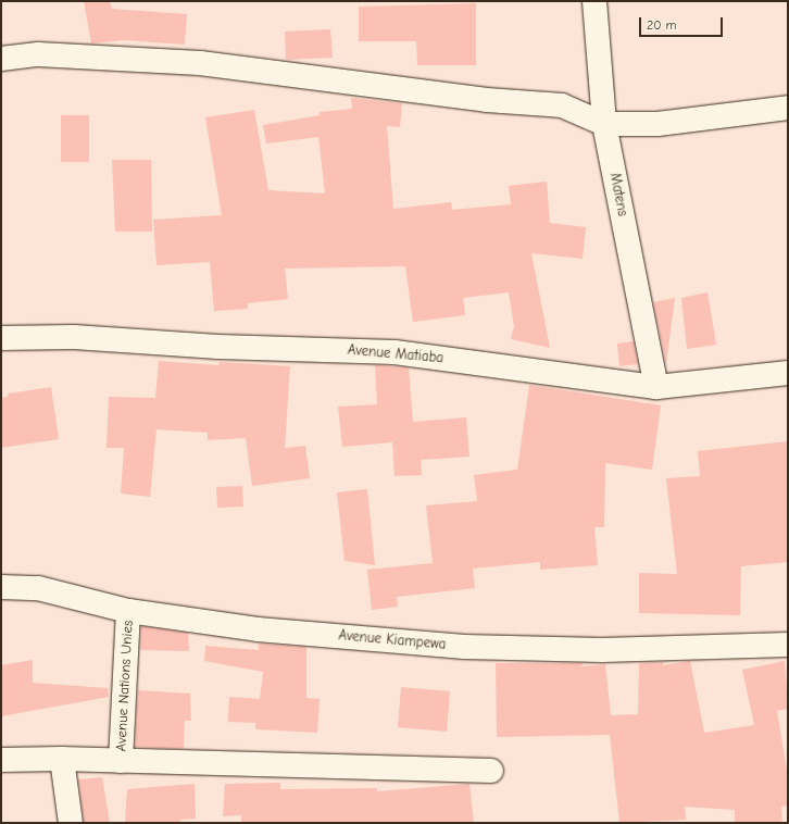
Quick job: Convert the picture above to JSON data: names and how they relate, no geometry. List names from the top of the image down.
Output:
{
  "streets": {
    "street": [
      "Matens",
      "Avenue Matiaba",
      "Avenue Kiampewa",
      "Avenue Nations Unies"
    ]
  },
  "crossings": [
    ["Matens", "Avenue Matiaba"],
    ["Avenue Kiampewa", "Avenue Nations Unies"]
  ],
  "scale_bar": "20 m"
}
